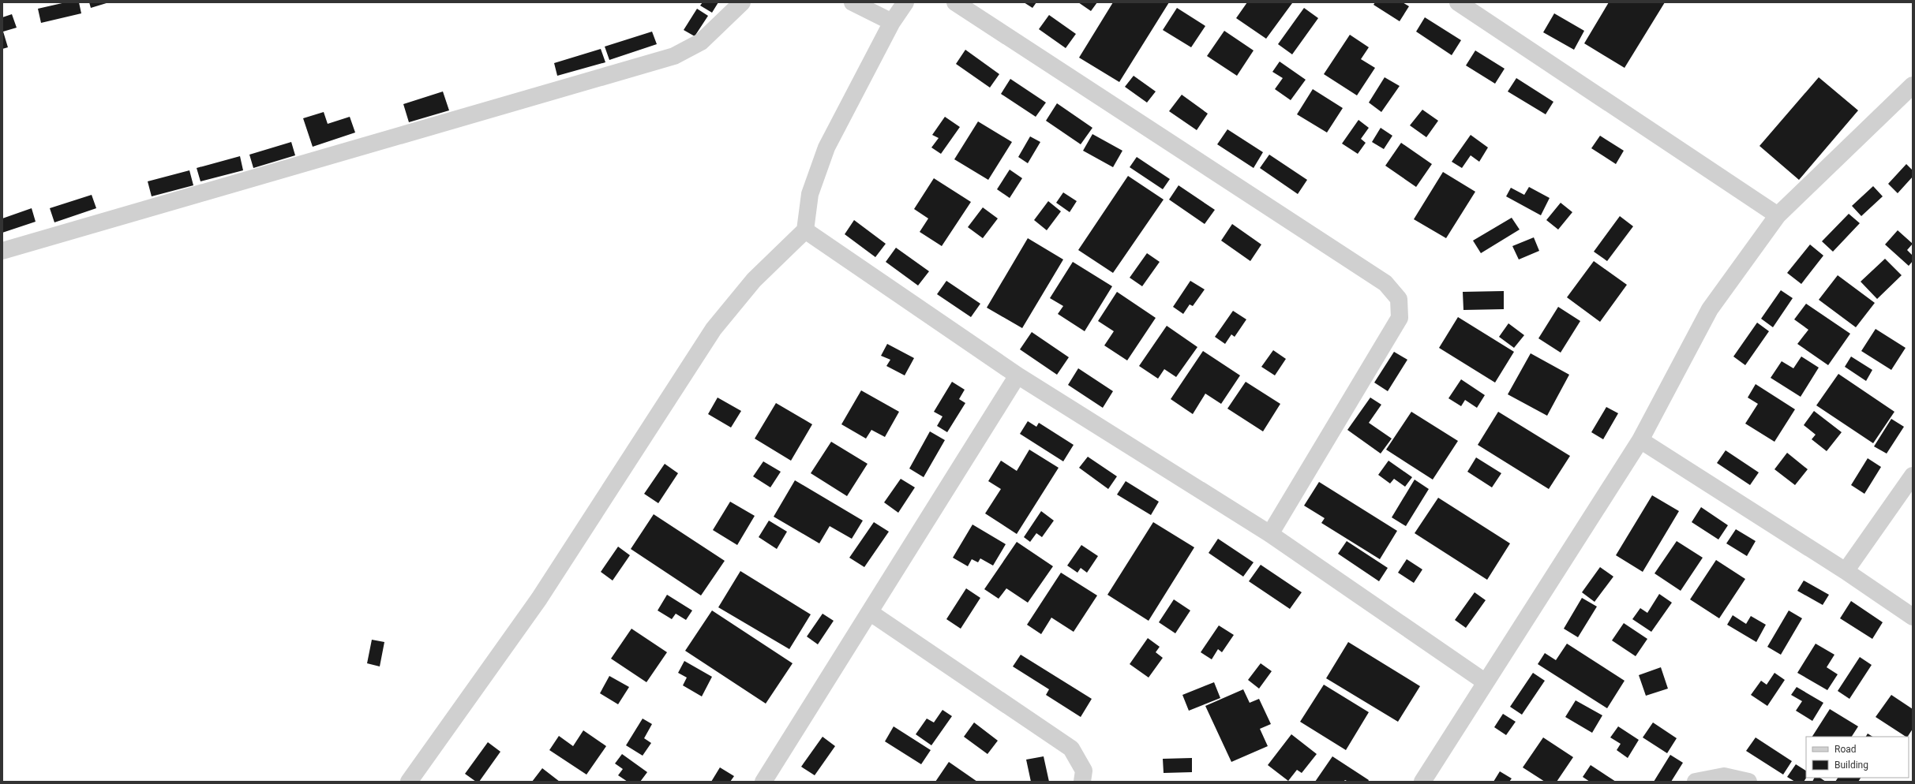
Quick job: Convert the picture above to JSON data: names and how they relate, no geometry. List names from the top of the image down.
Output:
{
  "legend": ["Road", "Building"]
}
